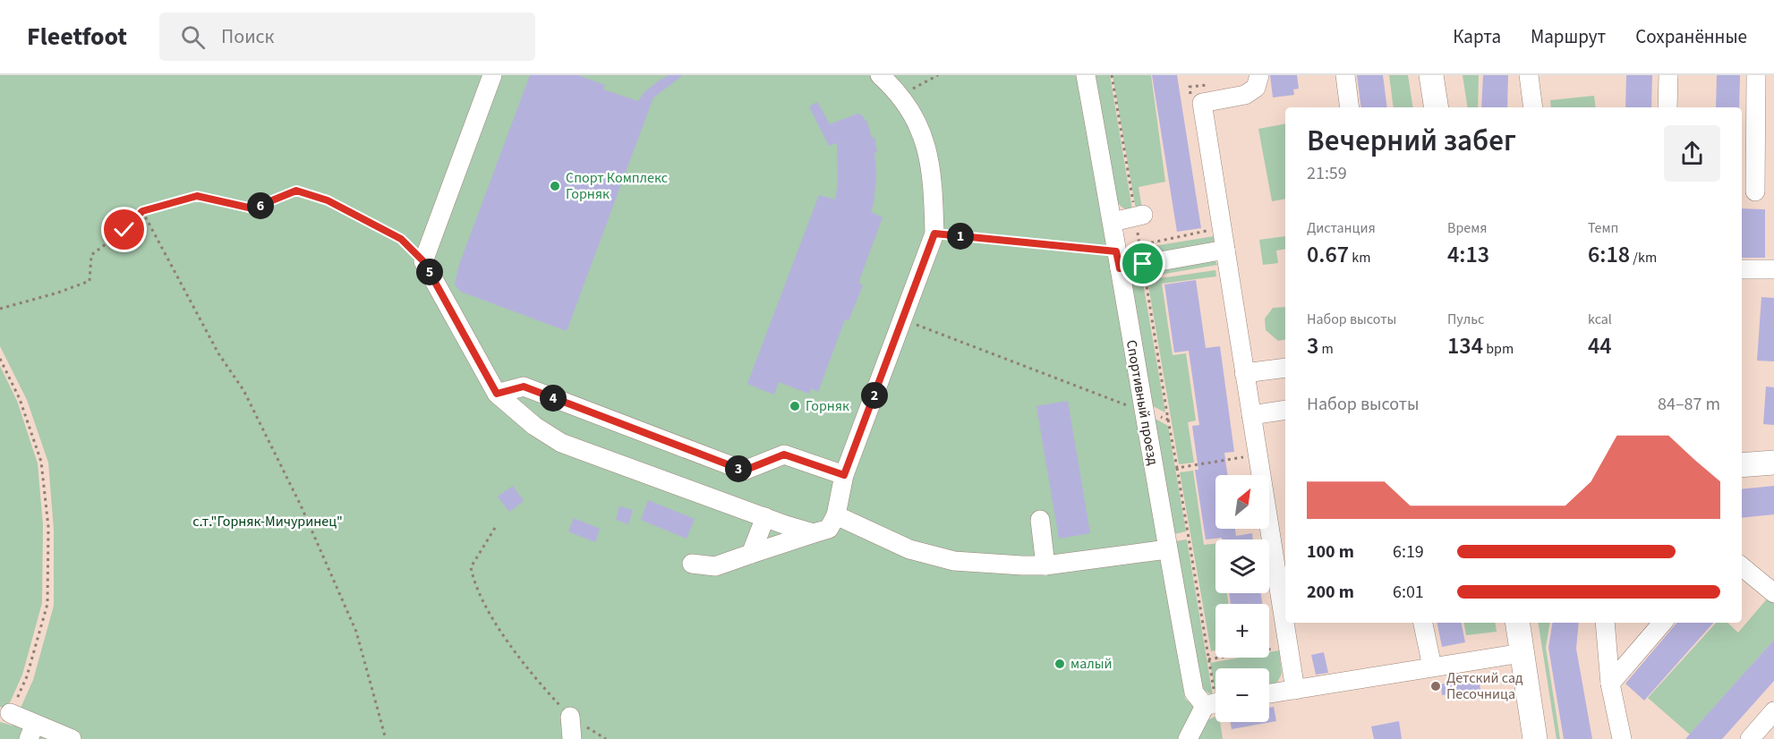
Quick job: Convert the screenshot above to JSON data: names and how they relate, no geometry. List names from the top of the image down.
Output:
{
  "streets": {
    "street": ["Спортивный проезд"]
  },
  "parks": ["с.т.\"Горняк-Мичуринец\""],
  "places": [
    "Спорт Комплекс Горняк",
    "Горняк",
    "малый",
    "Детский сад Песочница"
  ],
  "north": "top right",
  "page": {
    "header": "Fleetfoot",
    "search": "Поиск",
    "nav": ["Карта", "Маршрут", "Сохранённые"],
    "heading": ["Вечерний забег", "21:59"],
    "pins": [
      "6",
      "1",
      "5",
      "2",
      "4",
      "3"
    ],
    "stats": [
      ["Дистанция", "0.67 km"],
      ["Время", "4:13"],
      ["Темп", "6:18 /km"],
      ["Набор высоты", "3 m"],
      ["Пульс", "134 bpm"],
      ["kcal", "44"]
    ],
    "chart": ["Набор высоты", "84–87 m"],
    "map_buttons": ["+", "−"],
    "list": [
      {
        "name": "100 m",
        "note": "6:19"
      },
      {
        "name": "200 m",
        "note": "6:01"
      }
    ]
  }
}
